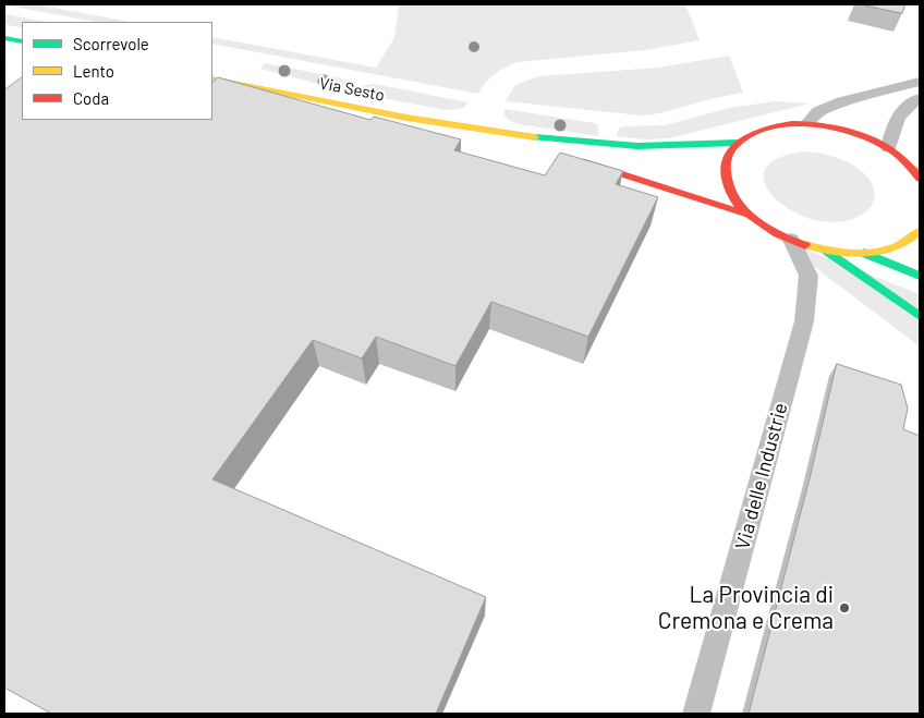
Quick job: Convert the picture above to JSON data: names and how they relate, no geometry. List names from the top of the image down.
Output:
{
  "streets": {
    "street": ["Via Sesto"],
    "lane": ["Via delle Industrie"]
  },
  "places": ["La Provincia di Cremona e Crema"],
  "legend": ["Scorrevole", "Lento", "Coda"]
}
